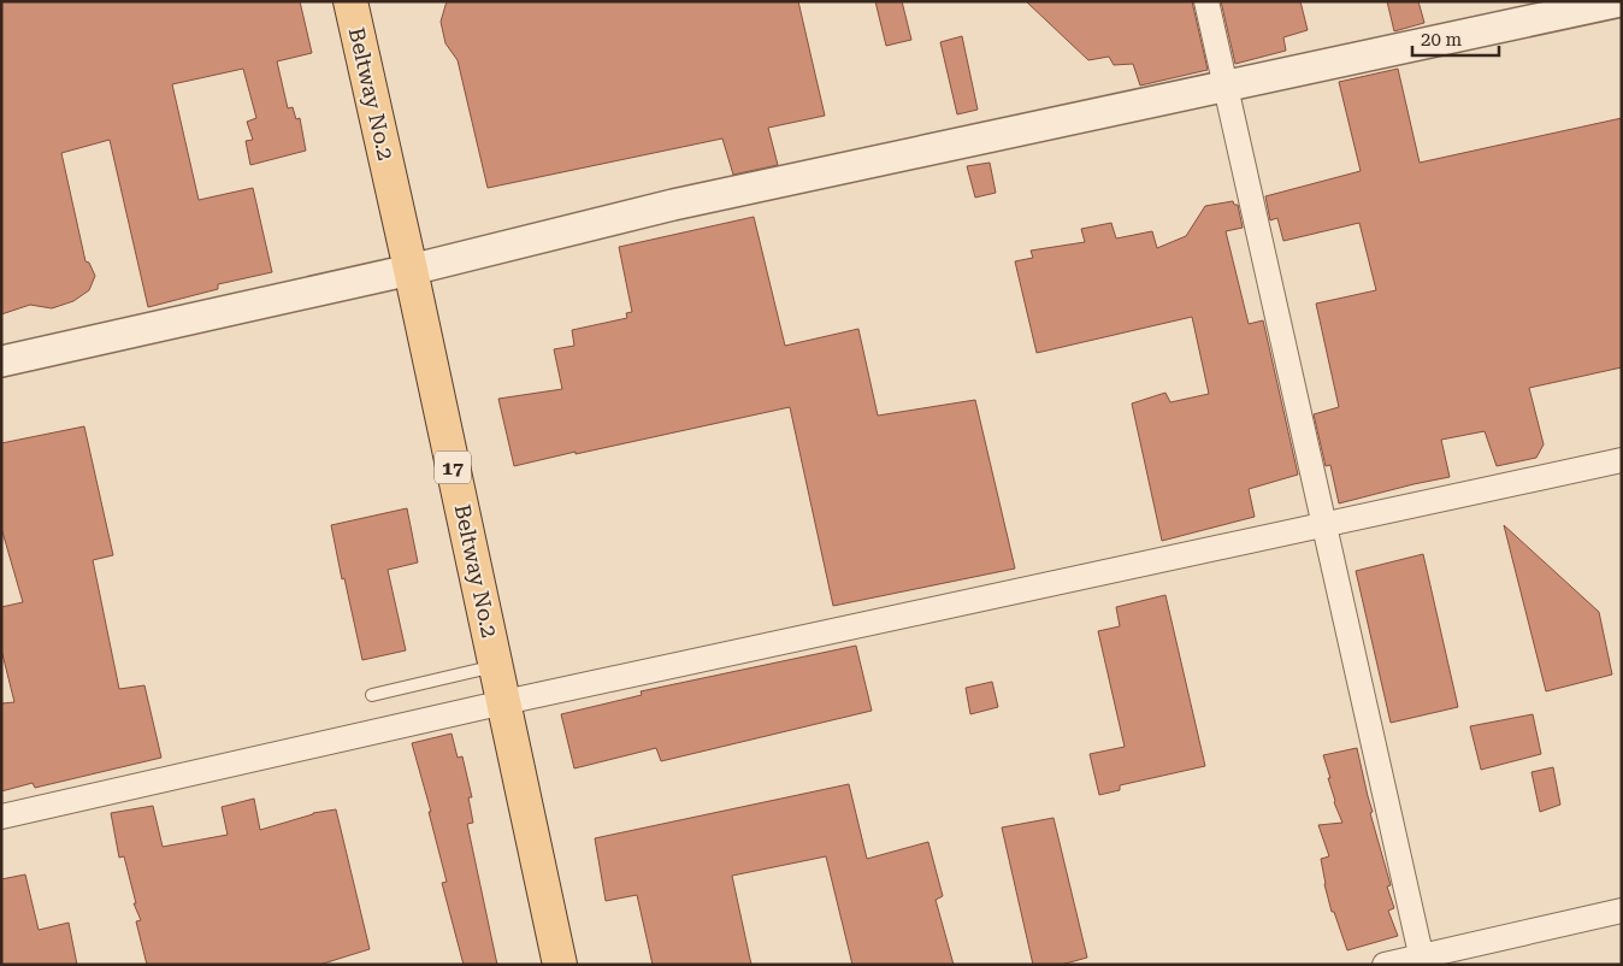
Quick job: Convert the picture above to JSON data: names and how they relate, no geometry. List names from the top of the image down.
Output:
{
  "streets": {
    "main road": ["Beltway No.2", "17"]
  },
  "scale_bar": "20 m"
}
